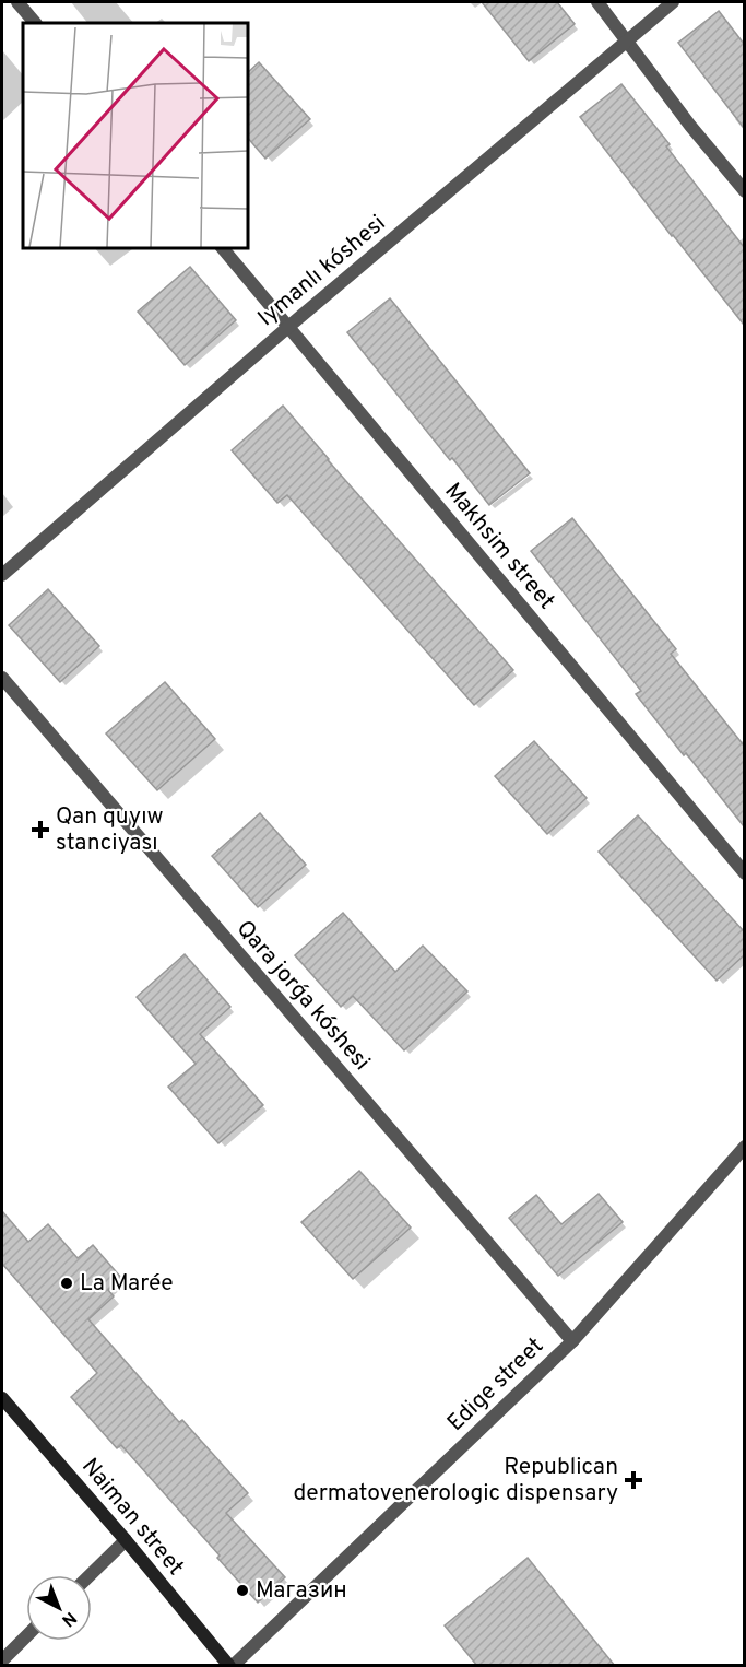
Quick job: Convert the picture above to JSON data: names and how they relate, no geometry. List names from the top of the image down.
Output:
{
  "streets": {
    "main road": ["Naiman street"],
    "street": [
      "Iymanlı kóshesi",
      "Makhsim street",
      "Qara jorǵa kóshesi",
      "Edige street"
    ]
  },
  "crossings": [
    ["Iymanlı kóshesi", "Makhsim street"],
    ["Qara jorǵa kóshesi", "Edige street"],
    ["Edige street", "Naiman street"]
  ],
  "places": {
    "health": ["Qan quyıw stanciyası", "Republican dermatovenerologic dispensary"],
    "other": ["La Marée", "Магазин"]
  },
  "north": "bottom right"
}
